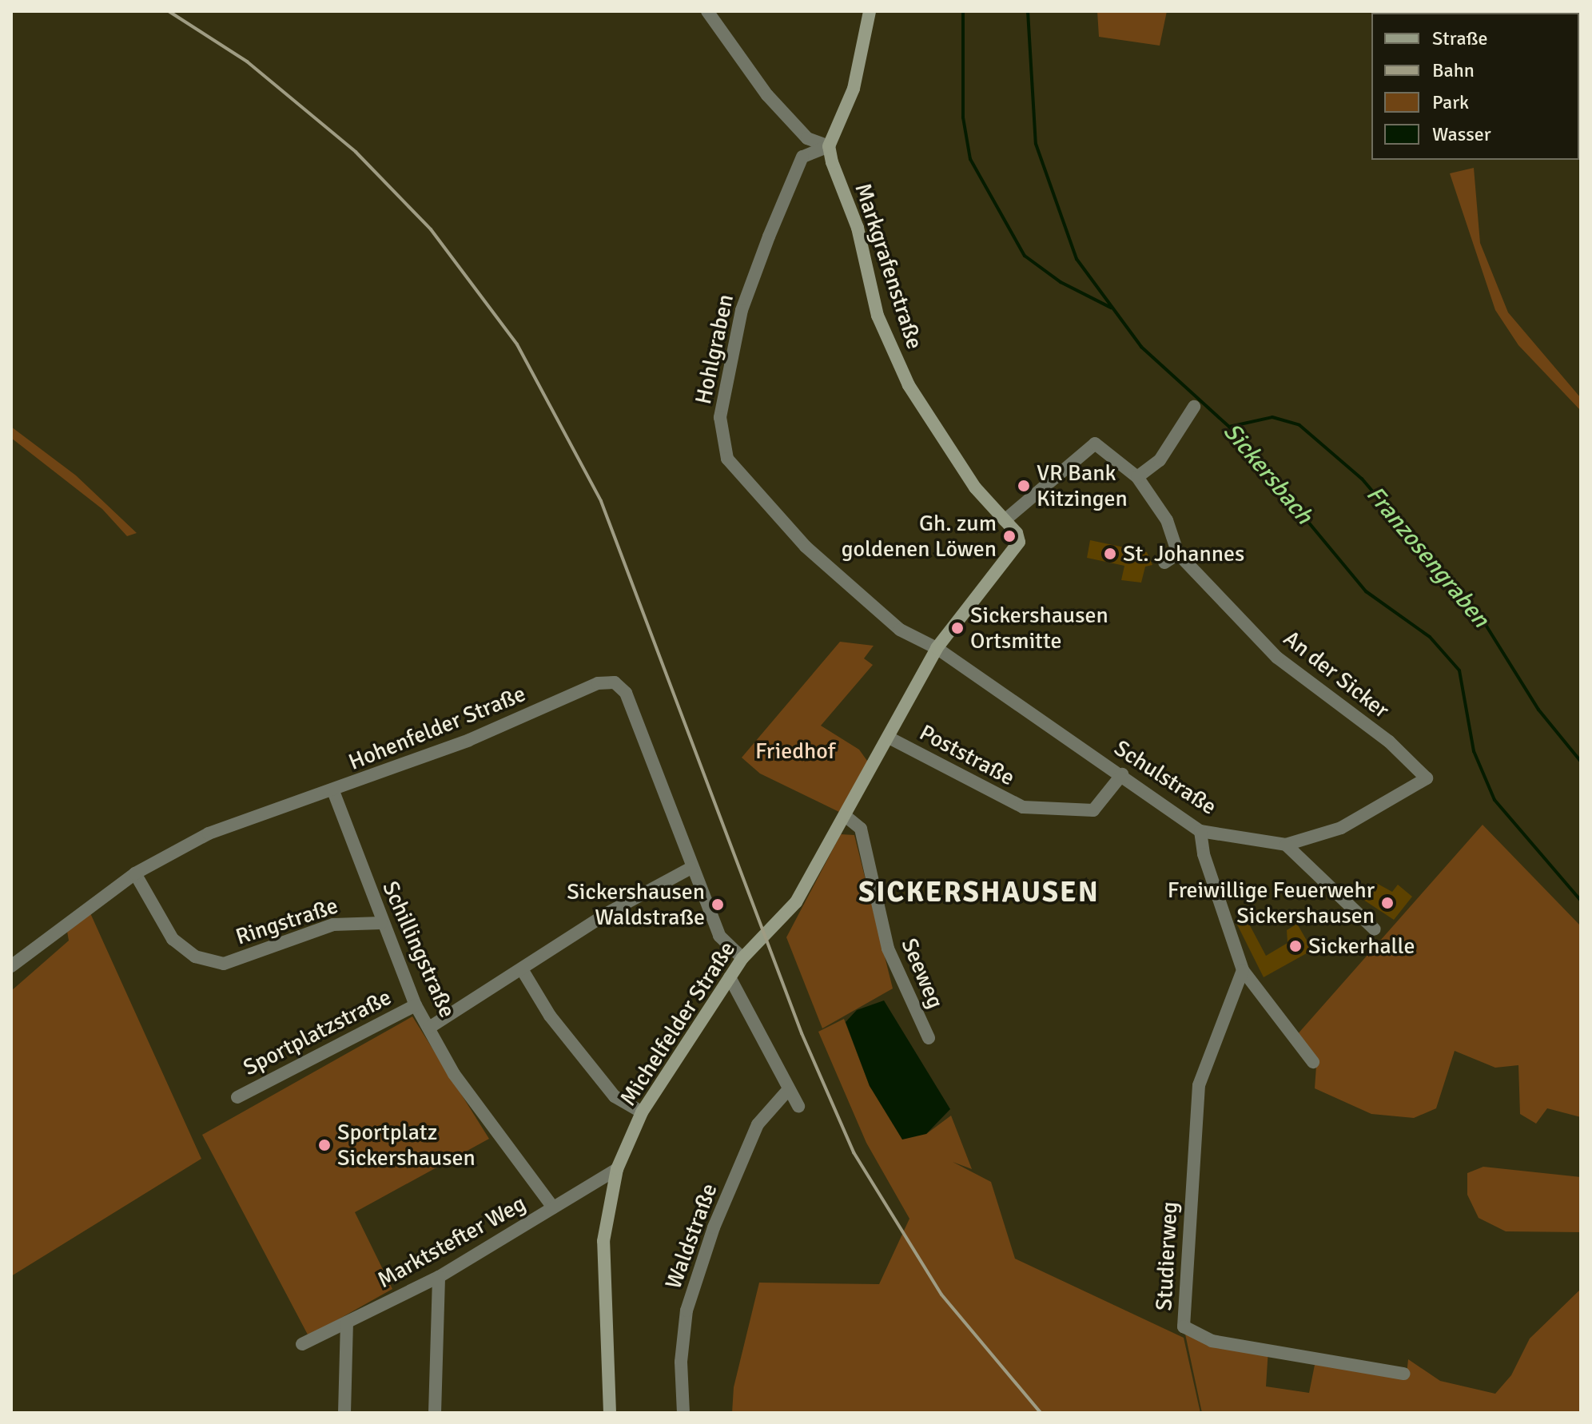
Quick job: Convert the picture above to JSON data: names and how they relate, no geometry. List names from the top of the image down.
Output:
{
  "streets": {
    "street": [
      "Markgrafenstraße",
      "Hohlgraben",
      "An der Sicker",
      "Hohenfelder Straße",
      "Poststraße",
      "Schulstraße",
      "Ringstraße",
      "Schillingstraße",
      "Seeweg",
      "Michelfelder Straße",
      "Sportplatzstraße",
      "Waldstraße",
      "Marktstefter Weg",
      "Studierweg"
    ]
  },
  "crossings": [
    ["Markgrafenstraße", "Hohlgraben"],
    ["Markgrafenstraße", "An der Sicker"],
    ["Markgrafenstraße", "Michelfelder Straße"],
    ["Hohlgraben", "Schulstraße"],
    ["Hohlgraben", "Michelfelder Straße"],
    ["An der Sicker", "Schulstraße"],
    ["Hohenfelder Straße", "Ringstraße"],
    ["Hohenfelder Straße", "Schillingstraße"],
    ["Hohenfelder Straße", "Michelfelder Straße"],
    ["Poststraße", "Schulstraße"],
    ["Poststraße", "Michelfelder Straße"],
    ["Schulstraße", "Michelfelder Straße"],
    ["Ringstraße", "Schillingstraße"],
    ["Schillingstraße", "Sportplatzstraße"],
    ["Schillingstraße", "Marktstefter Weg"],
    ["Seeweg", "Michelfelder Straße"],
    ["Michelfelder Straße", "Marktstefter Weg"]
  ],
  "districts": ["SICKERSHAUSEN"],
  "water": ["Sickersbach", "Franzosengraben"],
  "parks": ["Friedhof"],
  "places": [
    "VR Bank Kitzingen",
    "Gh. zum goldenen Löwen",
    "St. Johannes",
    "Sickershausen Ortsmitte",
    "Freiwillige Feuerwehr Sickershausen",
    "Sickershausen Waldstraße",
    "Sickerhalle",
    "Sportplatz Sickershausen"
  ],
  "legend": [
    "Straße",
    "Bahn",
    "Park",
    "Wasser"
  ]
}
